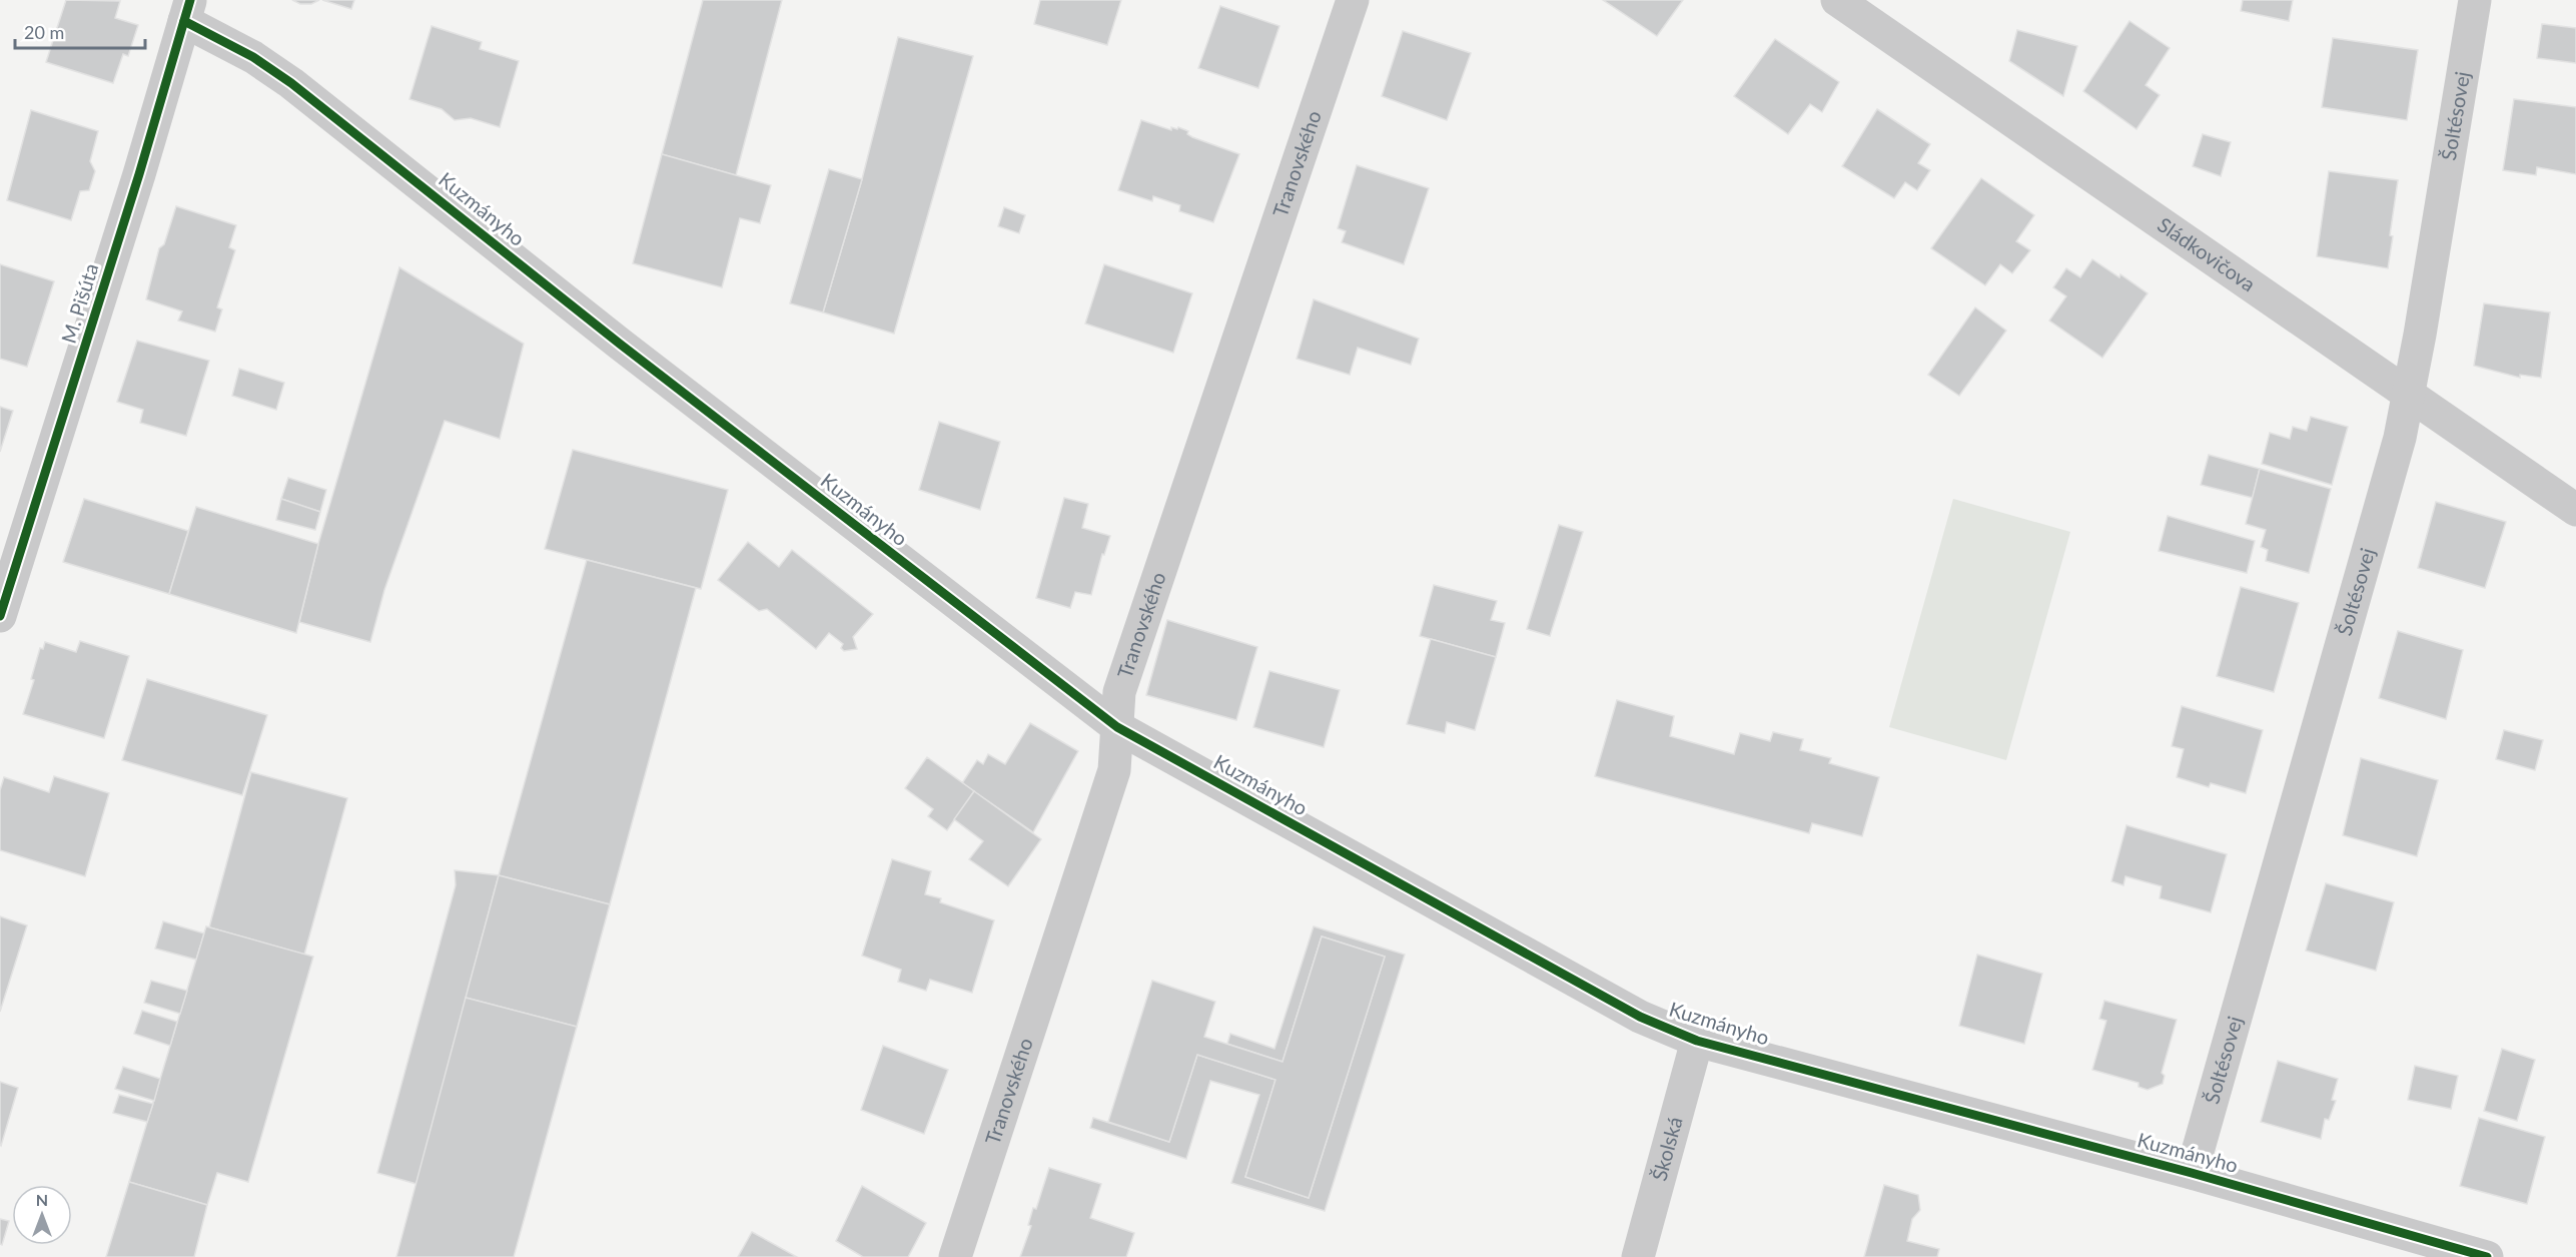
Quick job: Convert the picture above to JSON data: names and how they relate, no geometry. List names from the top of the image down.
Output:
{
  "streets": {
    "street": [
      "Šoltésovej",
      "Tranovského",
      "Kuzmányho",
      "Sládkovičova",
      "M. Pišúta",
      "Školská"
    ]
  },
  "crossings": [
    ["Šoltésovej", "Kuzmányho"],
    ["Šoltésovej", "Sládkovičova"],
    ["Tranovského", "Kuzmányho"],
    ["Kuzmányho", "M. Pišúta"],
    ["Kuzmányho", "Školská"]
  ],
  "scale_bar": "20 m",
  "north": "top"
}
